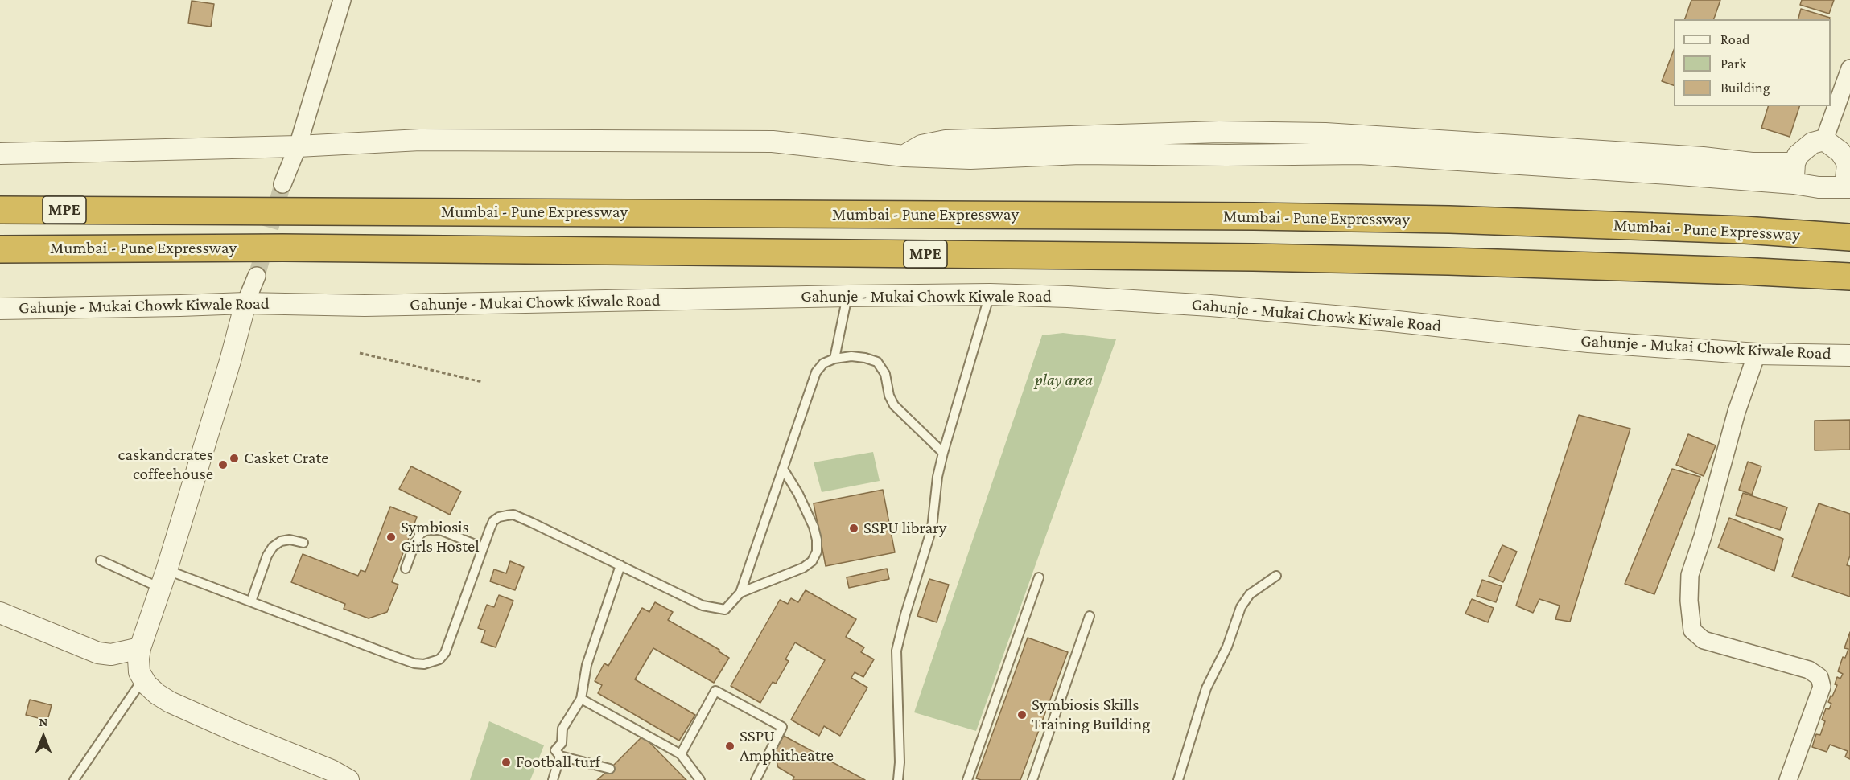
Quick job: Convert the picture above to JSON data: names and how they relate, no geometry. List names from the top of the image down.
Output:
{
  "streets": {
    "highway": ["MPE", "Mumbai - Pune Expressway"],
    "street": ["Gahunje - Mukai Chowk Kiwale Road"]
  },
  "parks": ["play area"],
  "places": [
    "Casket Crate",
    "caskandcrates coffeehouse",
    "SSPU library",
    "Symbiosis Girls Hostel",
    "Symbiosis Skills Training Building",
    "SSPU Amphitheatre",
    "Football turf"
  ],
  "legend": ["Road", "Park", "Building"],
  "north": "top"
}
